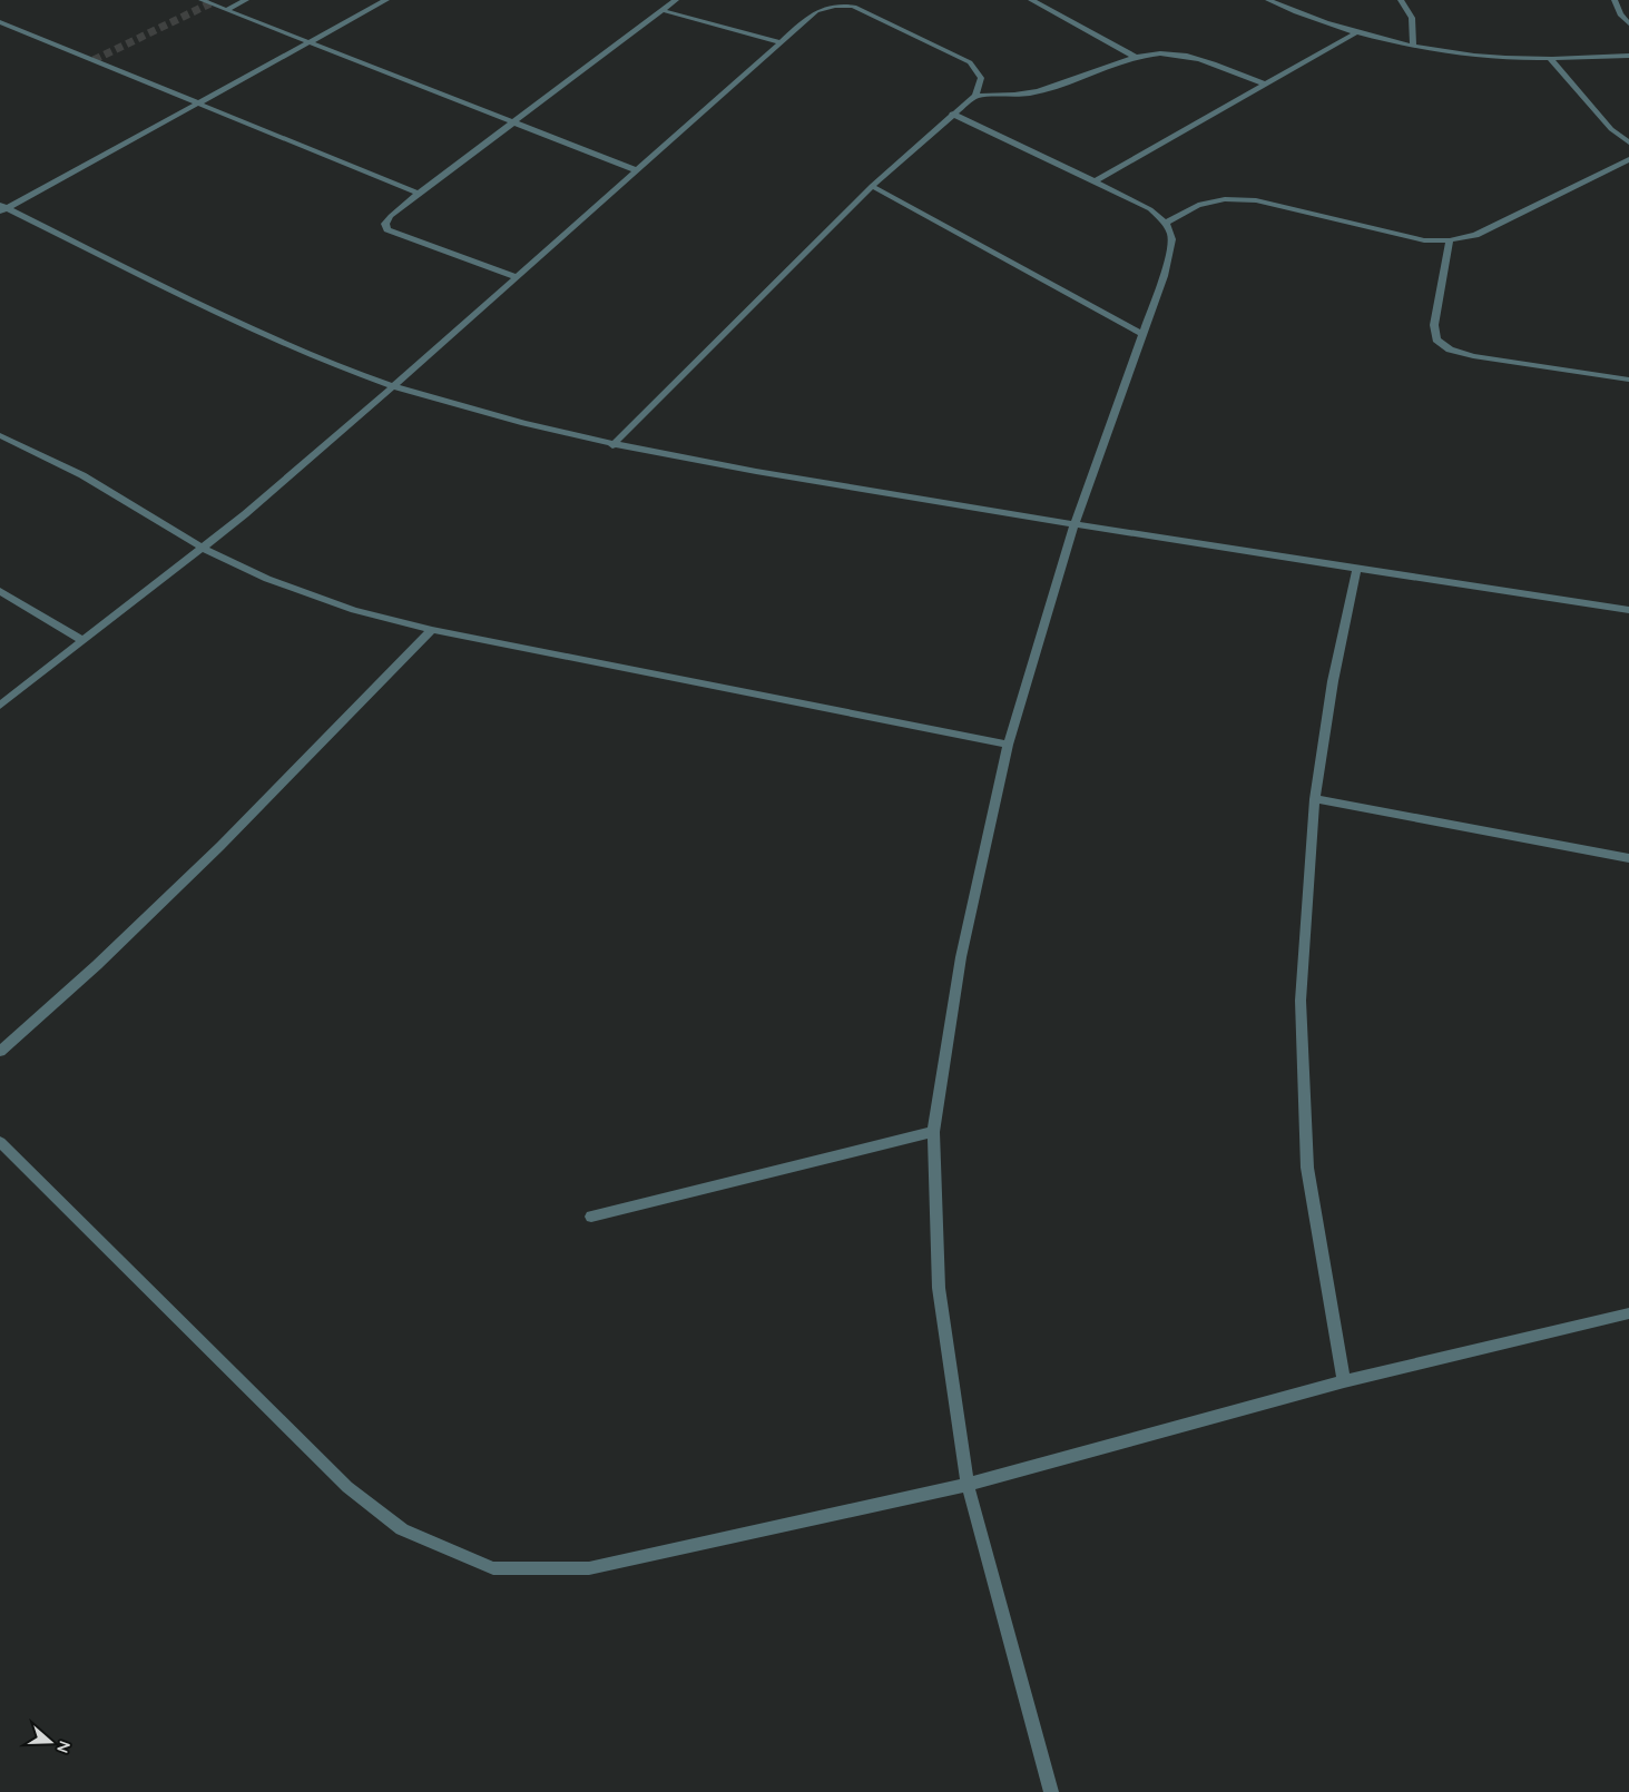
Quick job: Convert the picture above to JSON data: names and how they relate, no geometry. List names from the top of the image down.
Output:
{
  "north": "right"
}
